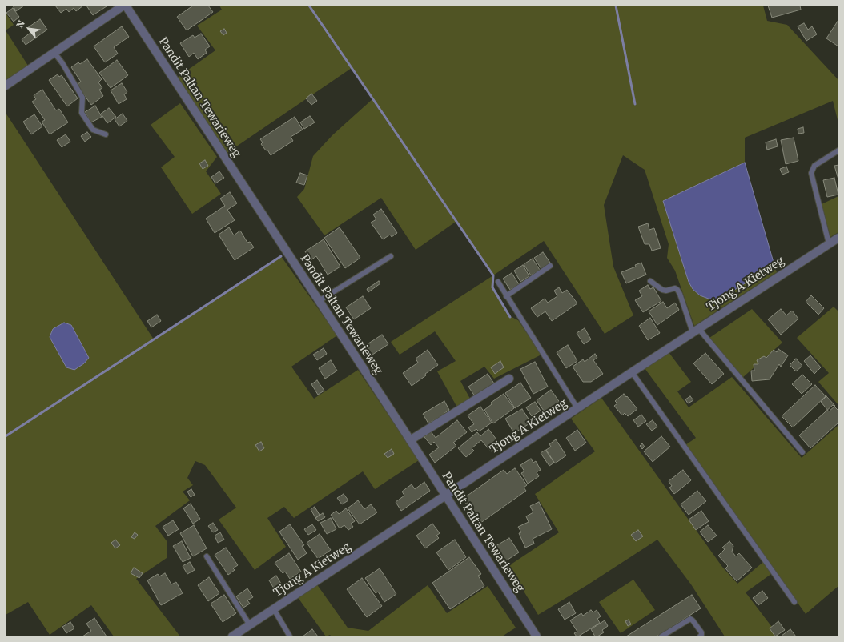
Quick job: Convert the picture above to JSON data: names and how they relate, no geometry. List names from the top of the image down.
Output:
{
  "streets": {
    "street": ["Pandit Paltan Tewarieweg", "Tjong A Kietweg"]
  },
  "crossings": [
    ["Pandit Paltan Tewarieweg", "Tjong A Kietweg"]
  ],
  "north": "top left"
}
